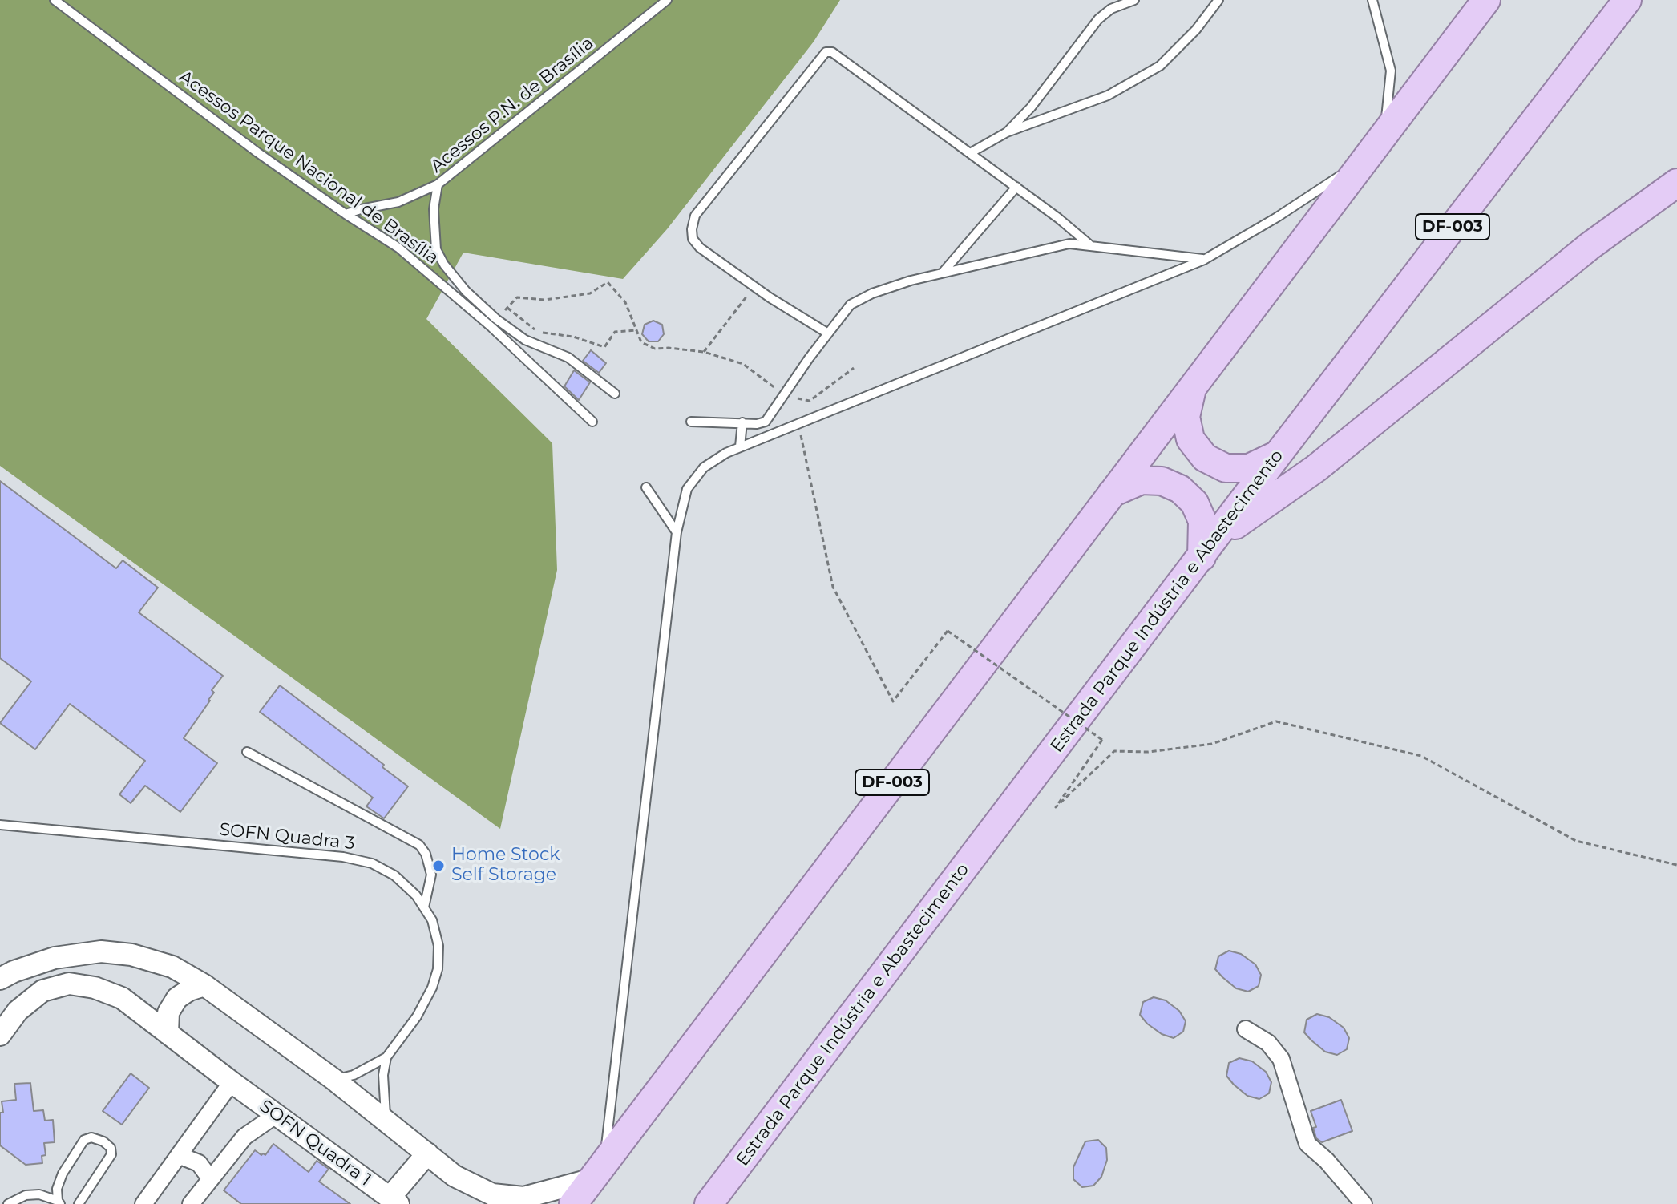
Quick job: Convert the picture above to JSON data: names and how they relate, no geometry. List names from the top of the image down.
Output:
{
  "streets": {
    "highway": ["DF-003", "Estrada Parque Indústria e Abastecimento"],
    "street": ["SOFN Quadra 1"],
    "lane": ["Acessos P.N. de Brasília", "Acessos Parque Nacional de Brasília", "SOFN Quadra 3"]
  },
  "places": ["Home Stock Self Storage"]
}
